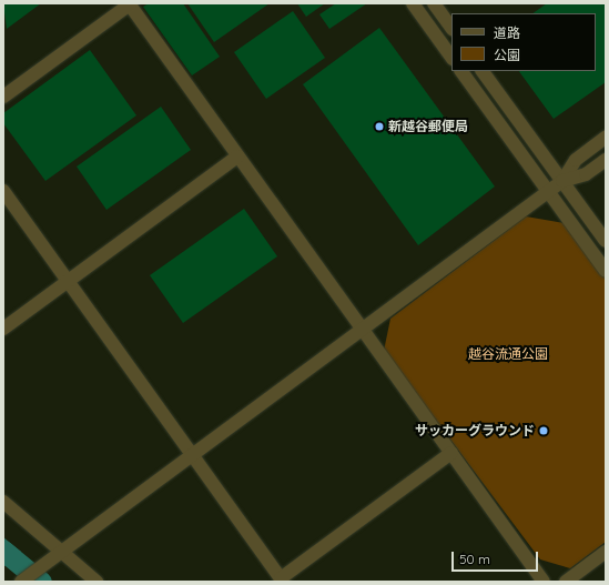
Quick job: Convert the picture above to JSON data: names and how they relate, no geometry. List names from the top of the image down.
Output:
{
  "parks": ["越谷流通公園"],
  "places": ["新越谷郵便局", "サッカーグラウンド"],
  "legend": ["道路", "公園"],
  "scale_bar": "50 m"
}
